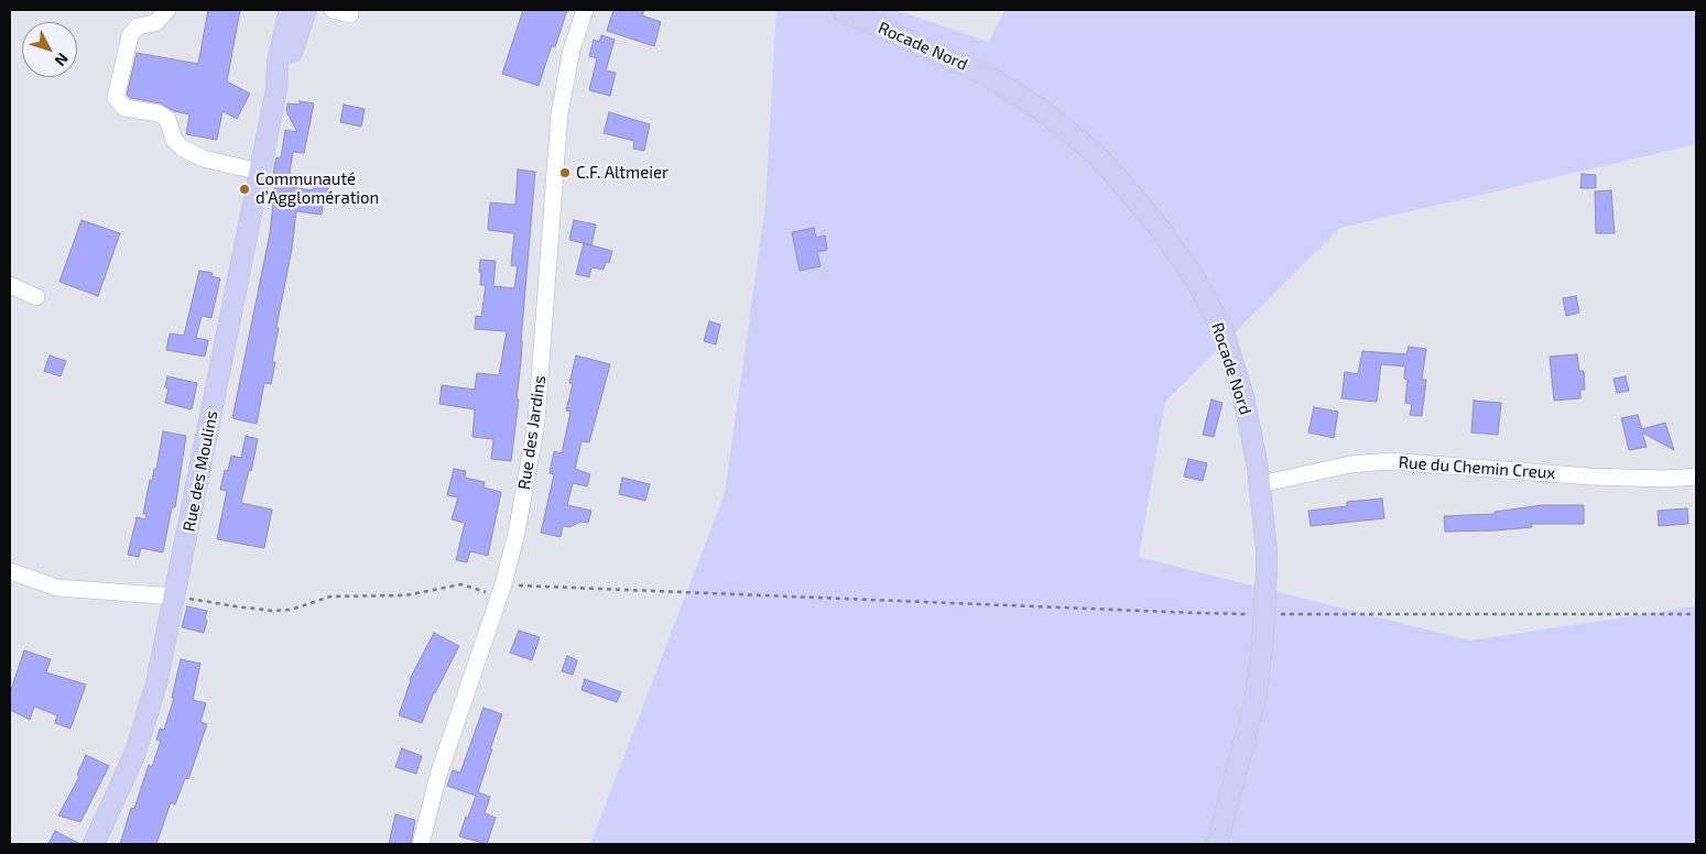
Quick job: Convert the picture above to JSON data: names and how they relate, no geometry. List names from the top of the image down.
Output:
{
  "streets": {
    "main road": ["Rocade Nord", "Rue des Moulins"],
    "street": ["Rue des Jardins", "Rue du Chemin Creux"]
  },
  "crossings": [
    ["Rocade Nord", "Rue du Chemin Creux"]
  ],
  "places": ["C.F. Altmeier", "Communauté d’Agglomération"],
  "north": "bottom right"
}
